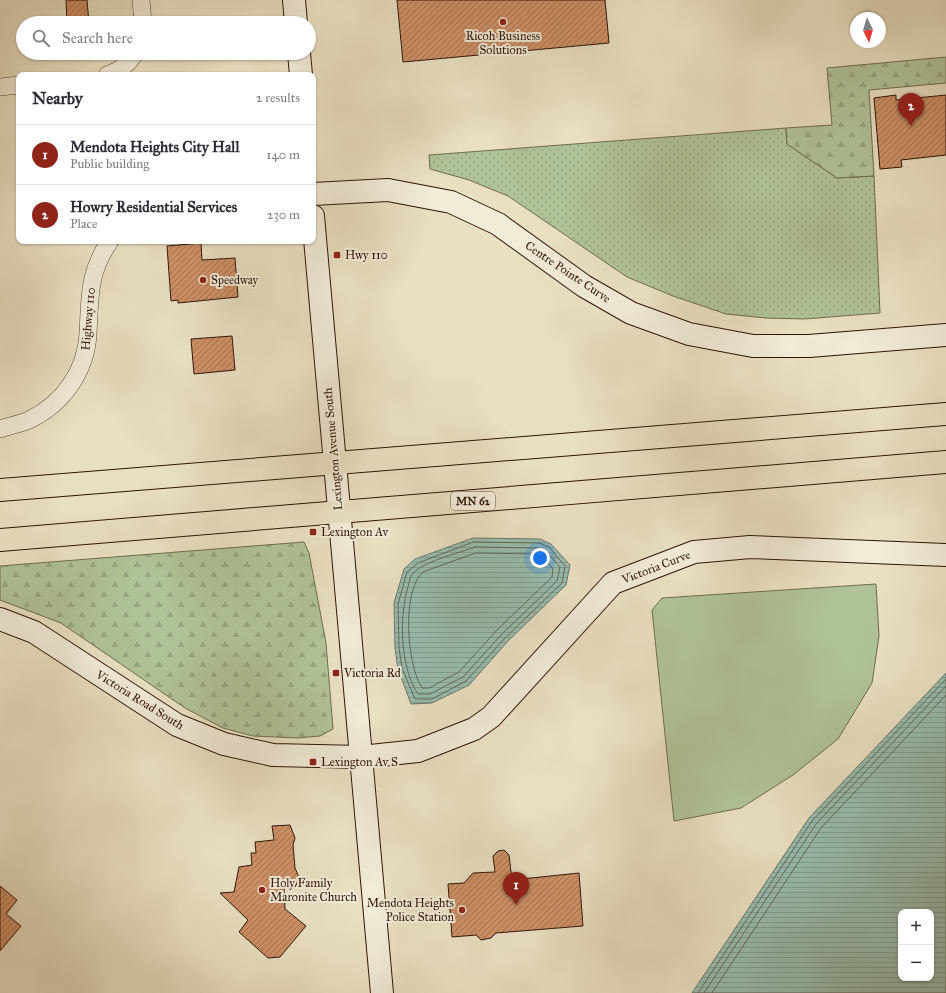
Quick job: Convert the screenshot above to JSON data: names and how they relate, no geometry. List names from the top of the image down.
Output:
{
  "streets": {
    "highway": ["MN 62"],
    "street": [
      "Centre Pointe Curve",
      "Highway 110",
      "Lexington Avenue South",
      "Victoria Curve",
      "Victoria Road South"
    ]
  },
  "crossings": [
    ["Lexington Avenue South", "MN 62"],
    ["Lexington Avenue South", "Victoria Curve"],
    ["Lexington Avenue South", "Victoria Road South"],
    ["Victoria Curve", "Victoria Road South"]
  ],
  "places": {
    "other": [
      "Ricoh Business Solutions",
      "Speedway",
      "Holy Family Maronite Church",
      "Mendota Heights Police Station"
    ],
    "transit": [
      "Hwy 110",
      "Lexington Av",
      "Victoria Rd",
      "Lexington Av S"
    ]
  },
  "north": "bottom",
  "page": {
    "search": "Search here",
    "heading": ["Nearby", "2 results"],
    "pins": ["2", "1"],
    "list": [
      {
        "mark": "1",
        "name": "Mendota Heights City Hall",
        "note": "Public building",
        "value": "140 m"
      },
      {
        "mark": "2",
        "name": "Howry Residential Services",
        "note": "Place",
        "value": "230 m"
      }
    ],
    "map_buttons": ["+", "−"]
  }
}
